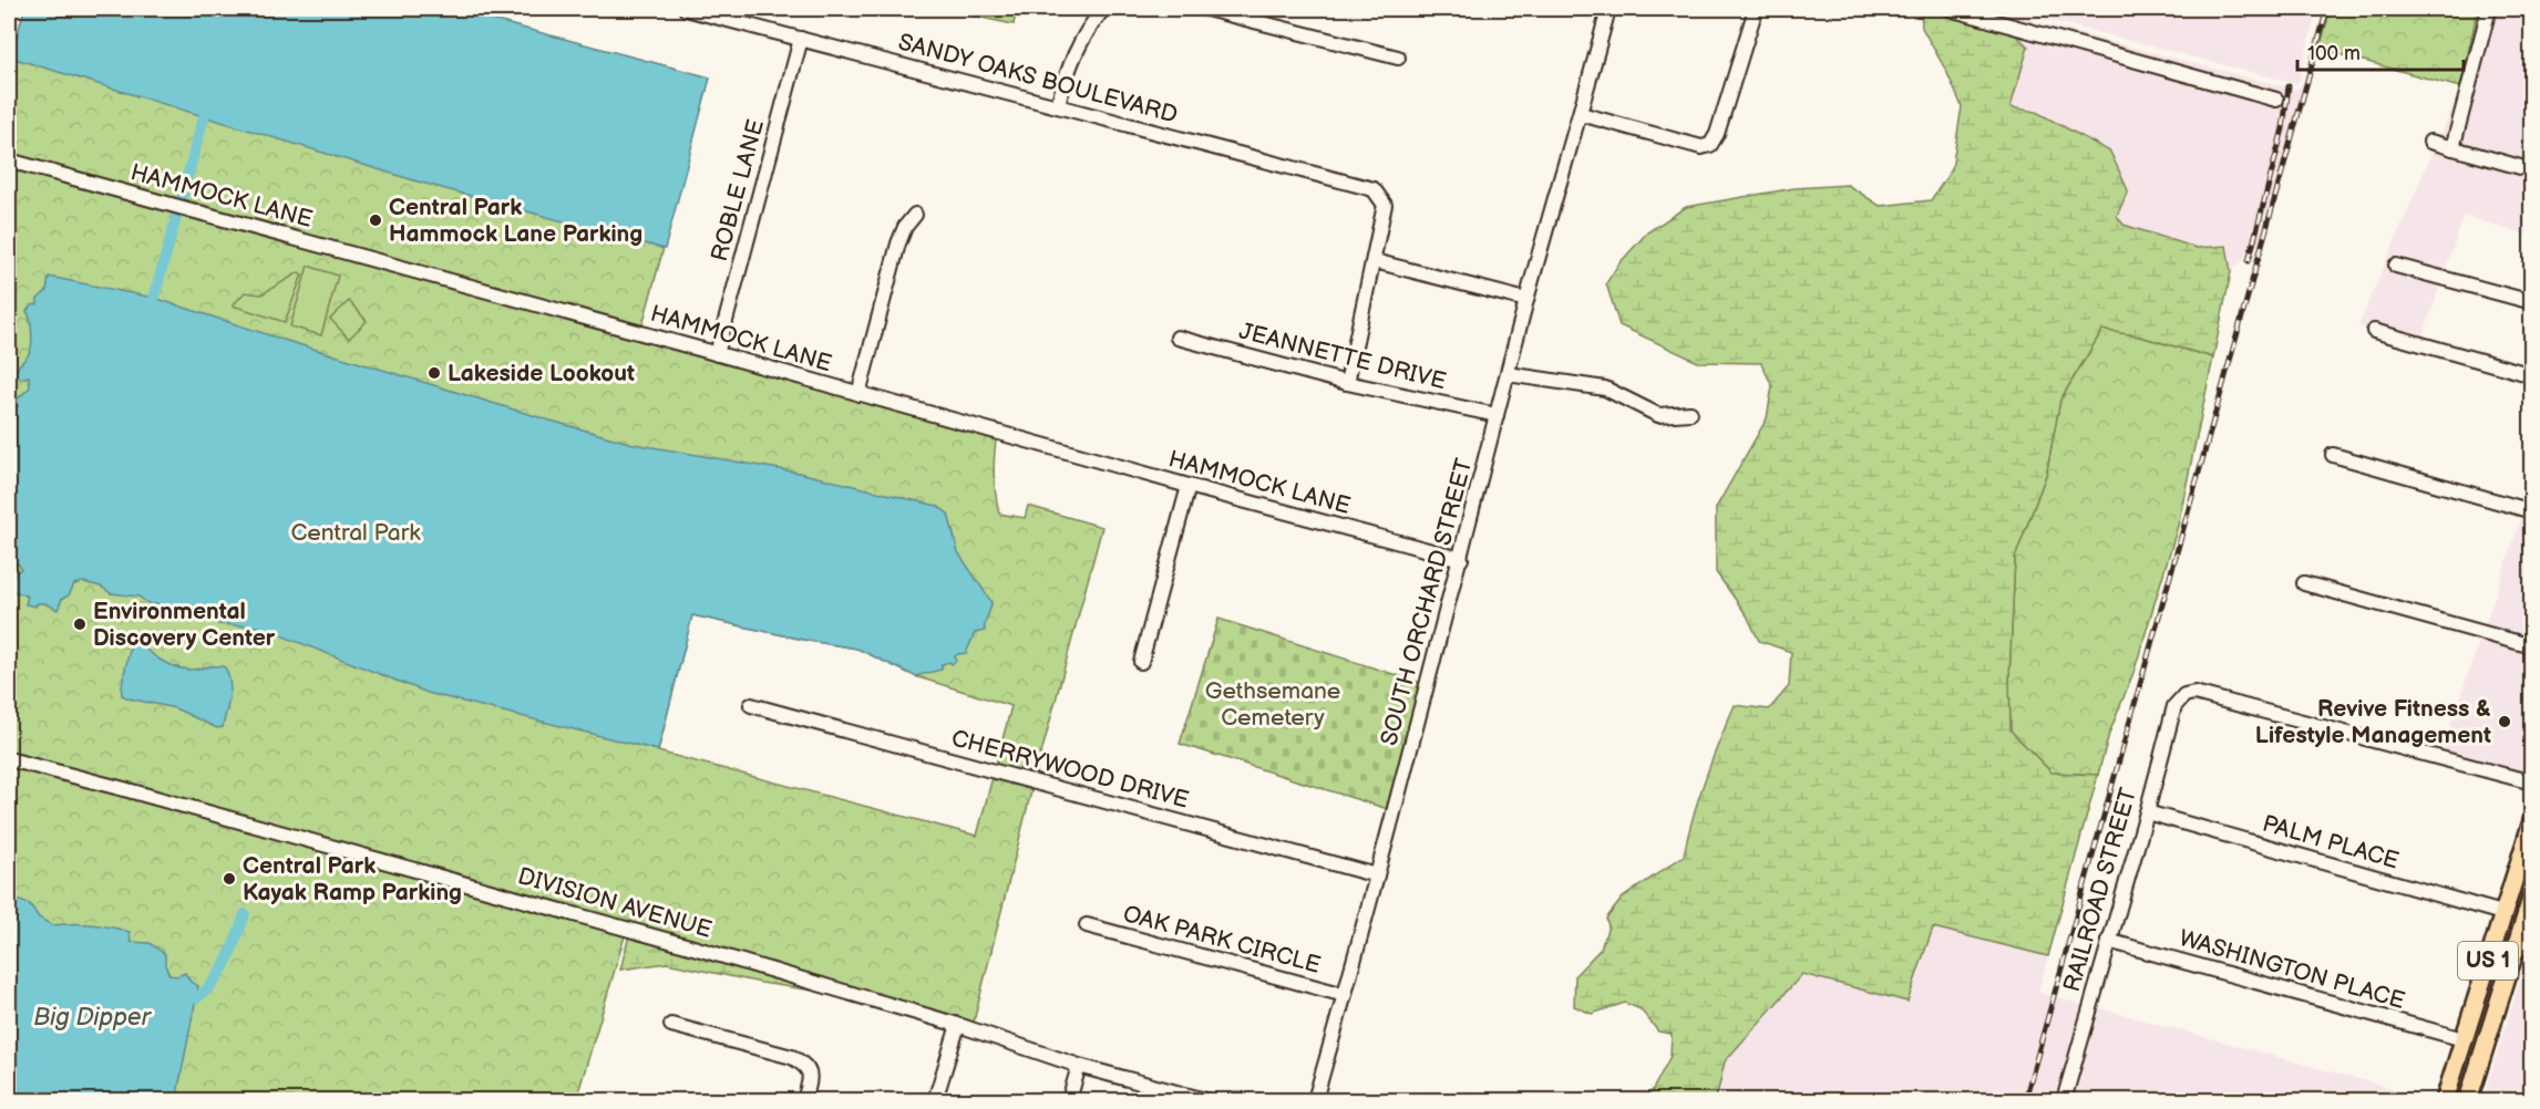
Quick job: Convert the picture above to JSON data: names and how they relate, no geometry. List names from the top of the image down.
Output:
{
  "streets": {
    "main road": ["US 1"],
    "street": [
      "SANDY OAKS BOULEVARD",
      "ROBLE LANE",
      "HAMMOCK LANE",
      "JEANNETTE DRIVE",
      "SOUTH ORCHARD STREET",
      "CHERRYWOOD DRIVE",
      "PALM PLACE",
      "RAILROAD STREET",
      "DIVISION AVENUE",
      "OAK PARK CIRCLE",
      "WASHINGTON PLACE"
    ]
  },
  "crossings": [
    ["SANDY OAKS BOULEVARD", "ROBLE LANE"],
    ["ROBLE LANE", "HAMMOCK LANE"],
    ["HAMMOCK LANE", "SOUTH ORCHARD STREET"],
    ["JEANNETTE DRIVE", "SOUTH ORCHARD STREET"],
    ["SOUTH ORCHARD STREET", "CHERRYWOOD DRIVE"],
    ["SOUTH ORCHARD STREET", "OAK PARK CIRCLE"],
    ["PALM PLACE", "RAILROAD STREET"],
    ["PALM PLACE", "US 1"],
    ["RAILROAD STREET", "WASHINGTON PLACE"],
    ["US 1", "WASHINGTON PLACE"]
  ],
  "water": ["Big Dipper"],
  "parks": ["Central Park", "Gethsemane Cemetery"],
  "places": [
    "Central Park Hammock Lane Parking",
    "Lakeside Lookout",
    "Environmental Discovery Center",
    "Revive Fitness & Lifestyle Management",
    "Central Park Kayak Ramp Parking"
  ],
  "scale_bar": "100 m"
}
